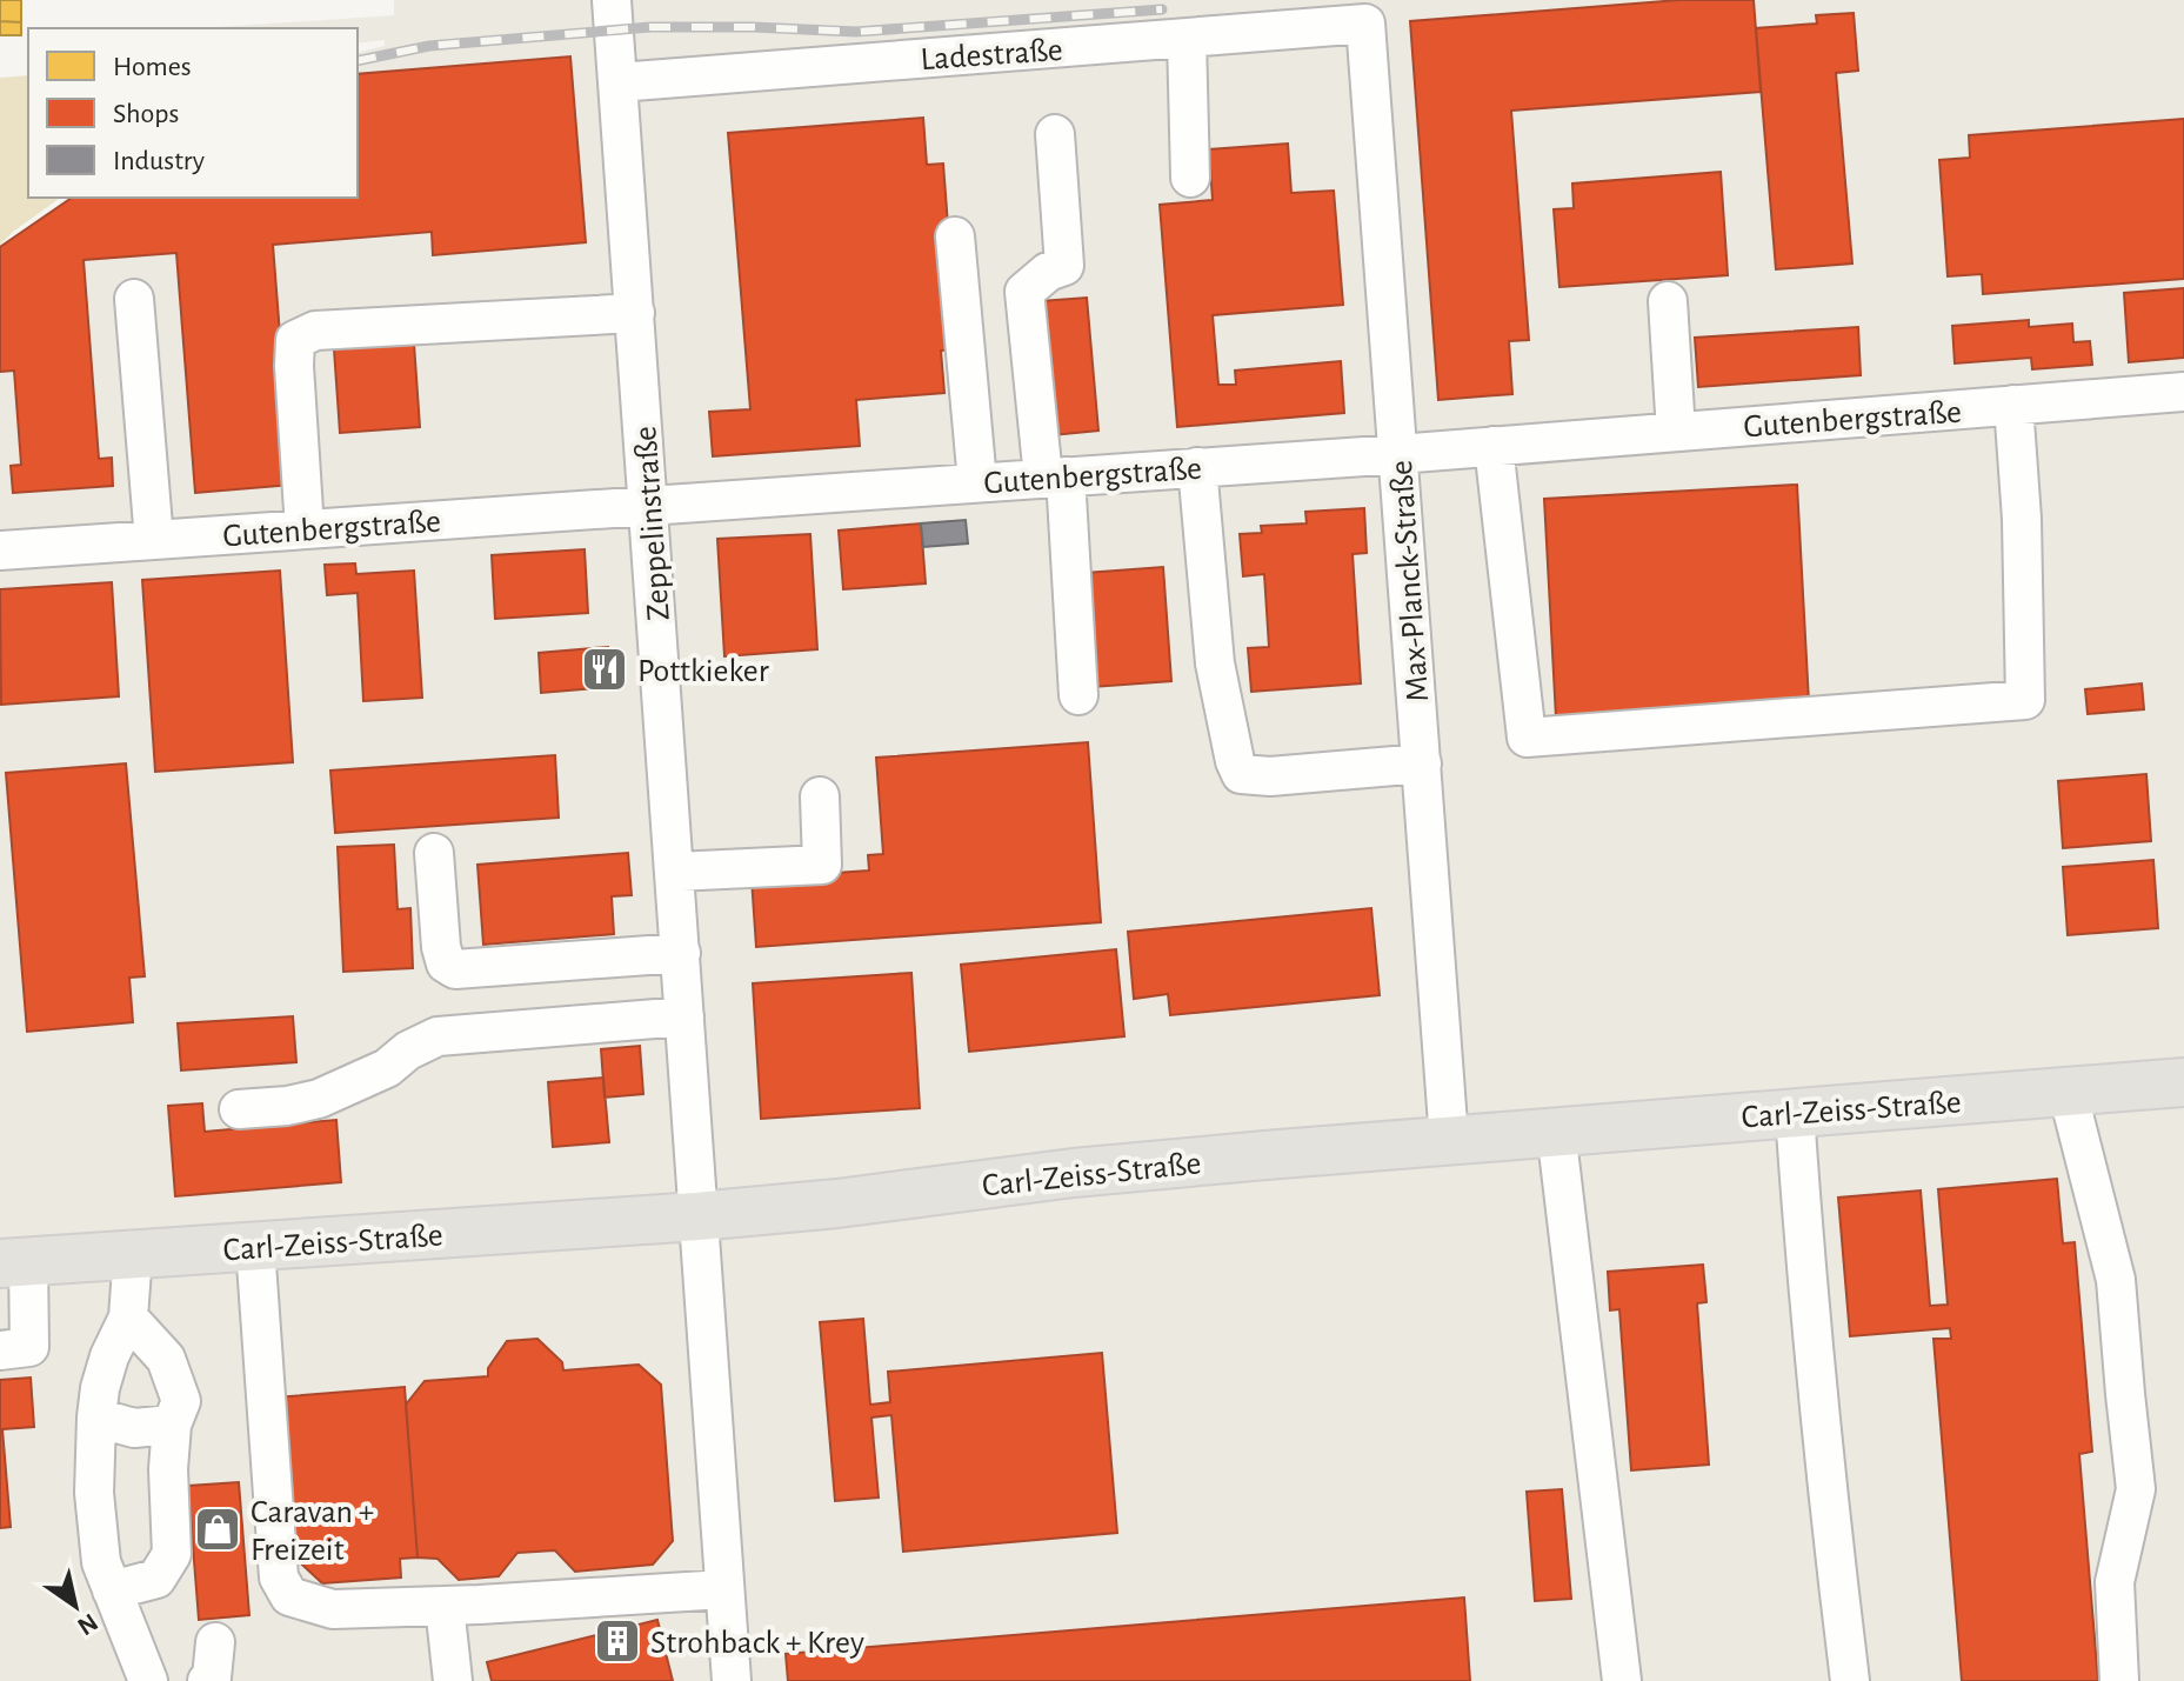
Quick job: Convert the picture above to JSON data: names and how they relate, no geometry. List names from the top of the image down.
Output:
{
  "streets": {
    "main road": ["Carl-Zeiss-Straße"],
    "street": [
      "Ladestraße",
      "Gutenbergstraße",
      "Zeppelinstraße",
      "Max-Planck-Straße"
    ]
  },
  "crossings": [
    ["Ladestraße", "Zeppelinstraße"],
    ["Ladestraße", "Max-Planck-Straße"],
    ["Gutenbergstraße", "Zeppelinstraße"],
    ["Gutenbergstraße", "Max-Planck-Straße"],
    ["Zeppelinstraße", "Carl-Zeiss-Straße"],
    ["Max-Planck-Straße", "Carl-Zeiss-Straße"]
  ],
  "places": {
    "restaurant": ["Pottkieker"],
    "shop": ["Caravan + Freizeit"],
    "building": ["Strohback + Krey"]
  },
  "legend": ["Homes", "Shops", "Industry"],
  "north": "bottom right"
}
